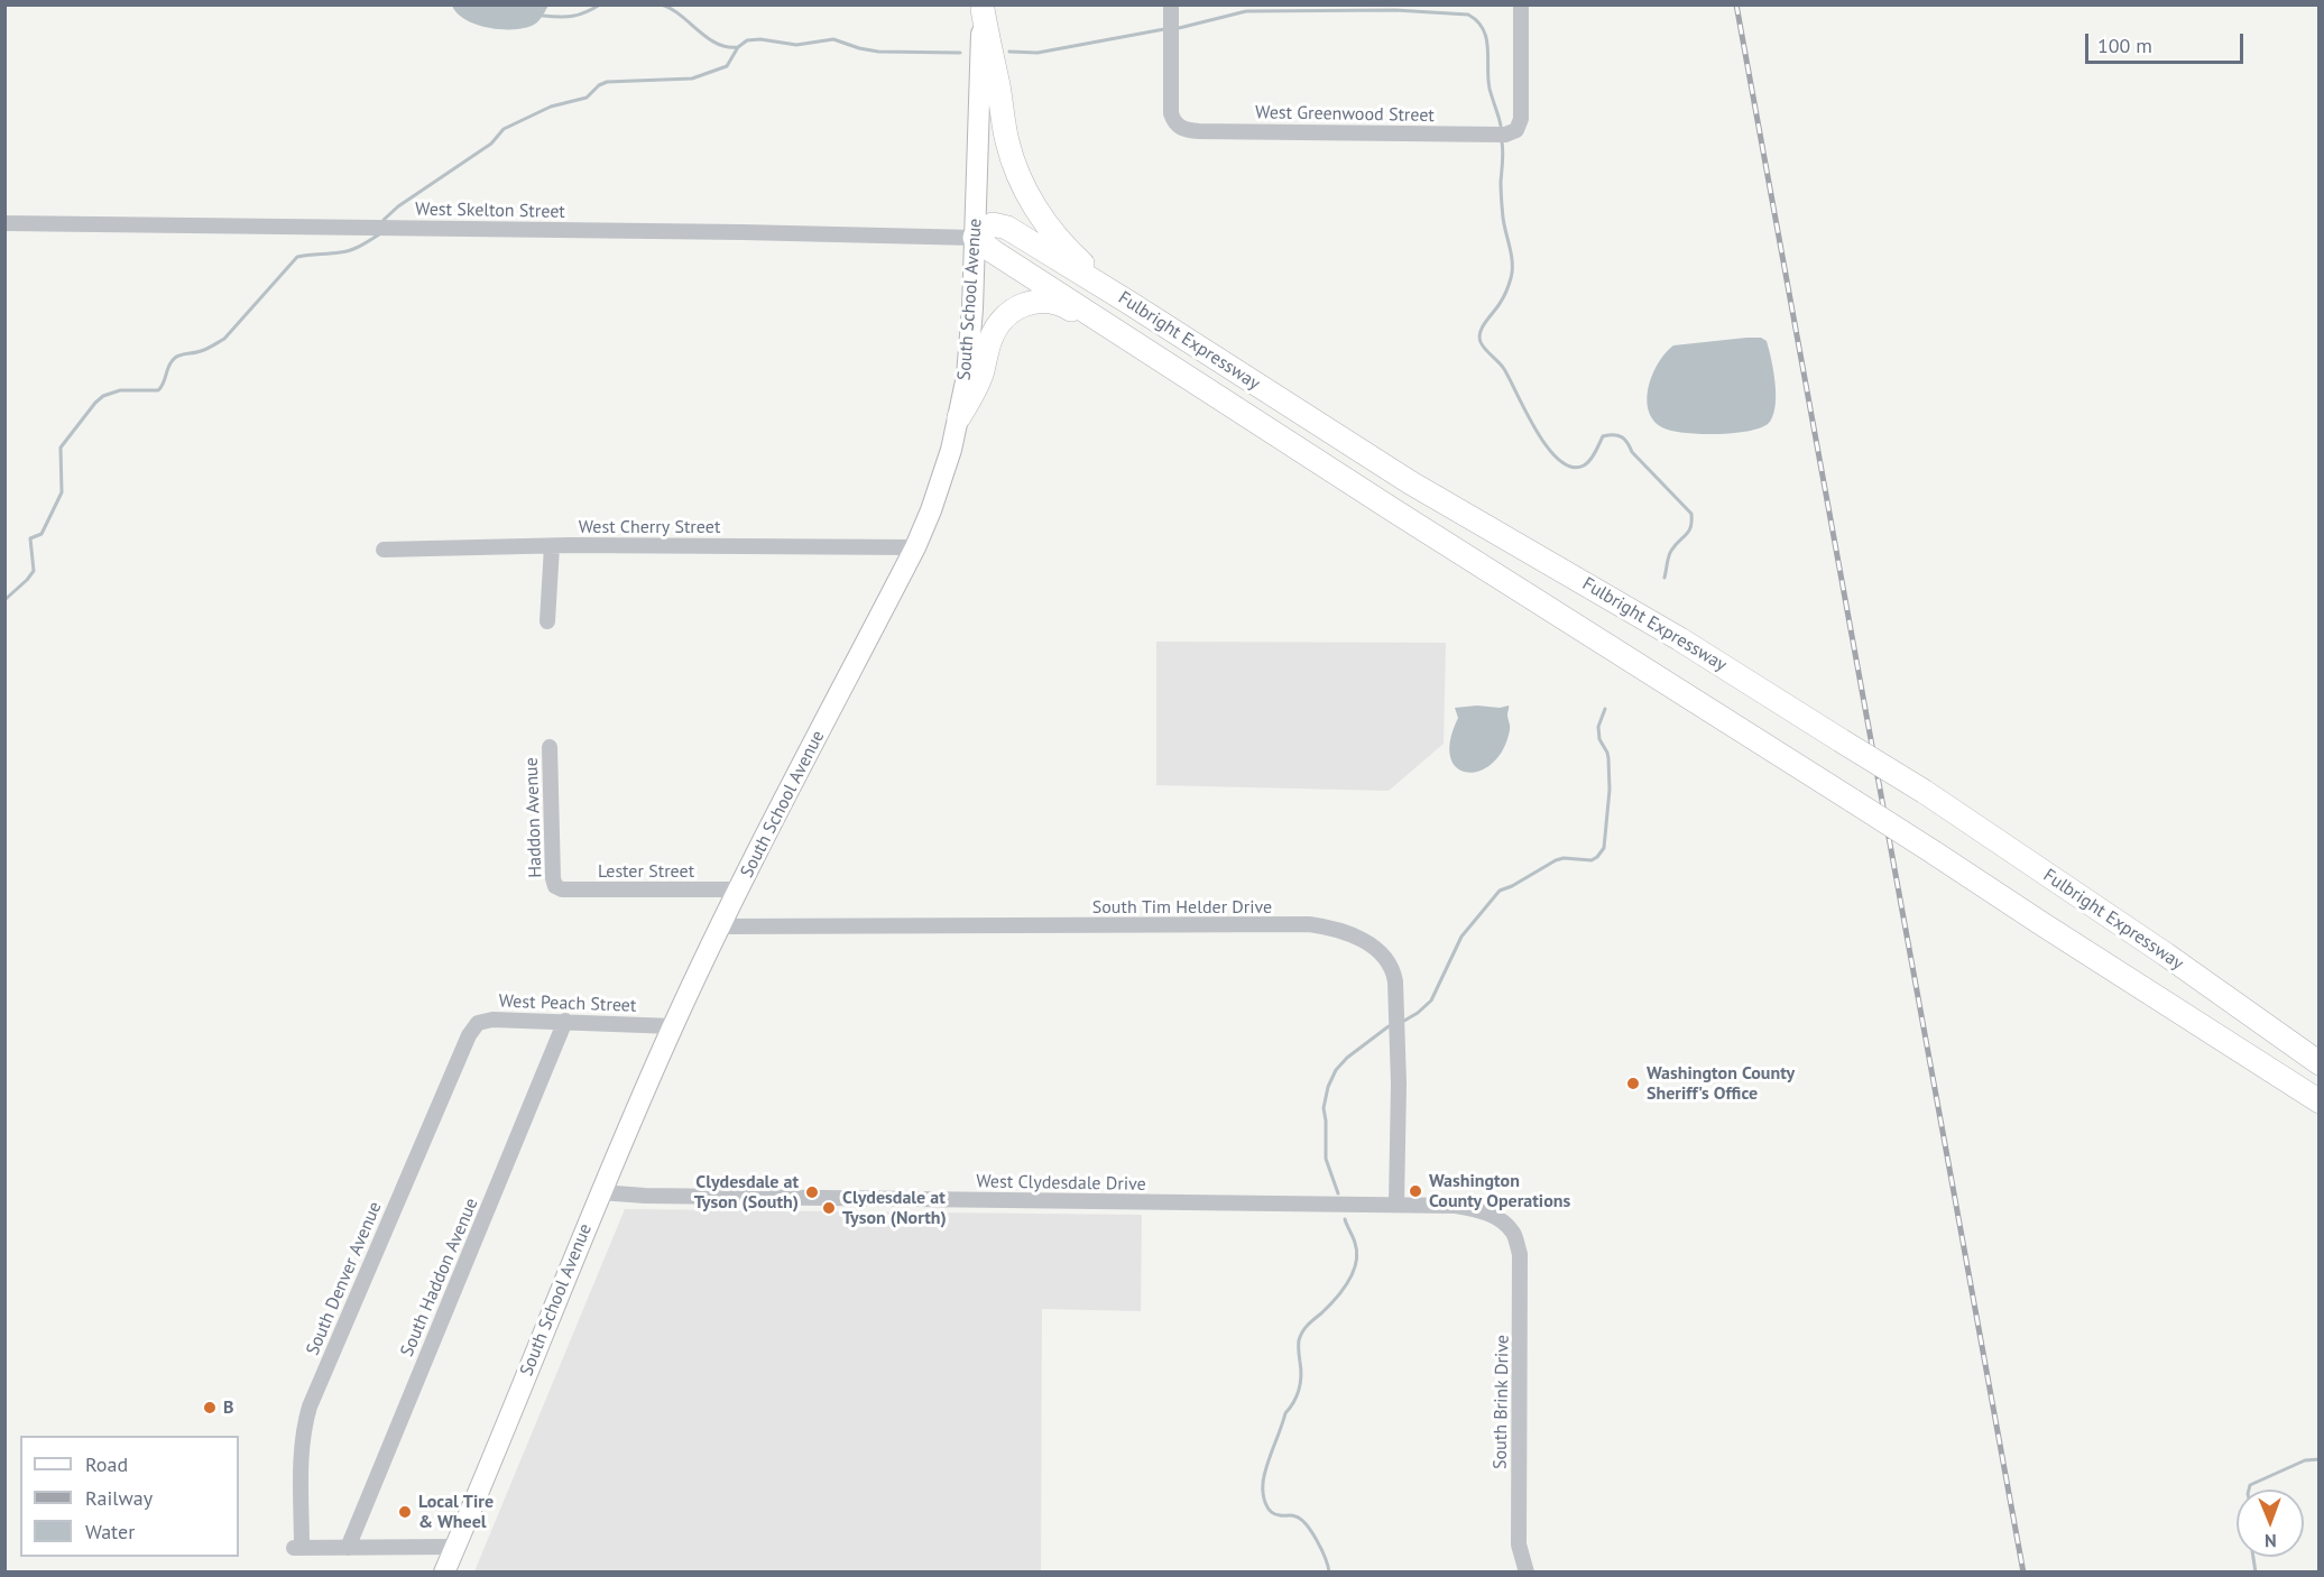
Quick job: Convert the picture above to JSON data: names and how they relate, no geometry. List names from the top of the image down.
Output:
{
  "streets": {
    "highway": ["Fulbright Expressway"],
    "main road": ["South School Avenue"],
    "street": [
      "West Greenwood Street",
      "West Skelton Street",
      "West Cherry Street",
      "Haddon Avenue",
      "Lester Street",
      "South Tim Helder Drive",
      "West Peach Street",
      "West Clydesdale Drive",
      "South Haddon Avenue",
      "South Denver Avenue",
      "South Brink Drive"
    ]
  },
  "crossings": [
    ["West Skelton Street", "South School Avenue"],
    ["West Skelton Street", "Fulbright Expressway"],
    ["South School Avenue", "Fulbright Expressway"],
    ["South School Avenue", "West Cherry Street"],
    ["South School Avenue", "Lester Street"],
    ["South School Avenue", "South Tim Helder Drive"],
    ["South School Avenue", "West Peach Street"],
    ["South School Avenue", "West Clydesdale Drive"],
    ["Haddon Avenue", "Lester Street"],
    ["South Tim Helder Drive", "West Clydesdale Drive"],
    ["West Peach Street", "South Haddon Avenue"],
    ["West Peach Street", "South Denver Avenue"],
    ["West Clydesdale Drive", "South Brink Drive"],
    ["South Haddon Avenue", "South Denver Avenue"]
  ],
  "places": [
    "Washington County Sheriff's Office",
    "Washington County Operations",
    "Clydesdale at Tyson (South)",
    "Clydesdale at Tyson (North)",
    "B",
    "Local Tire & Wheel"
  ],
  "legend": ["Road", "Railway", "Water"],
  "scale_bar": "100 m",
  "north": "bottom"
}
